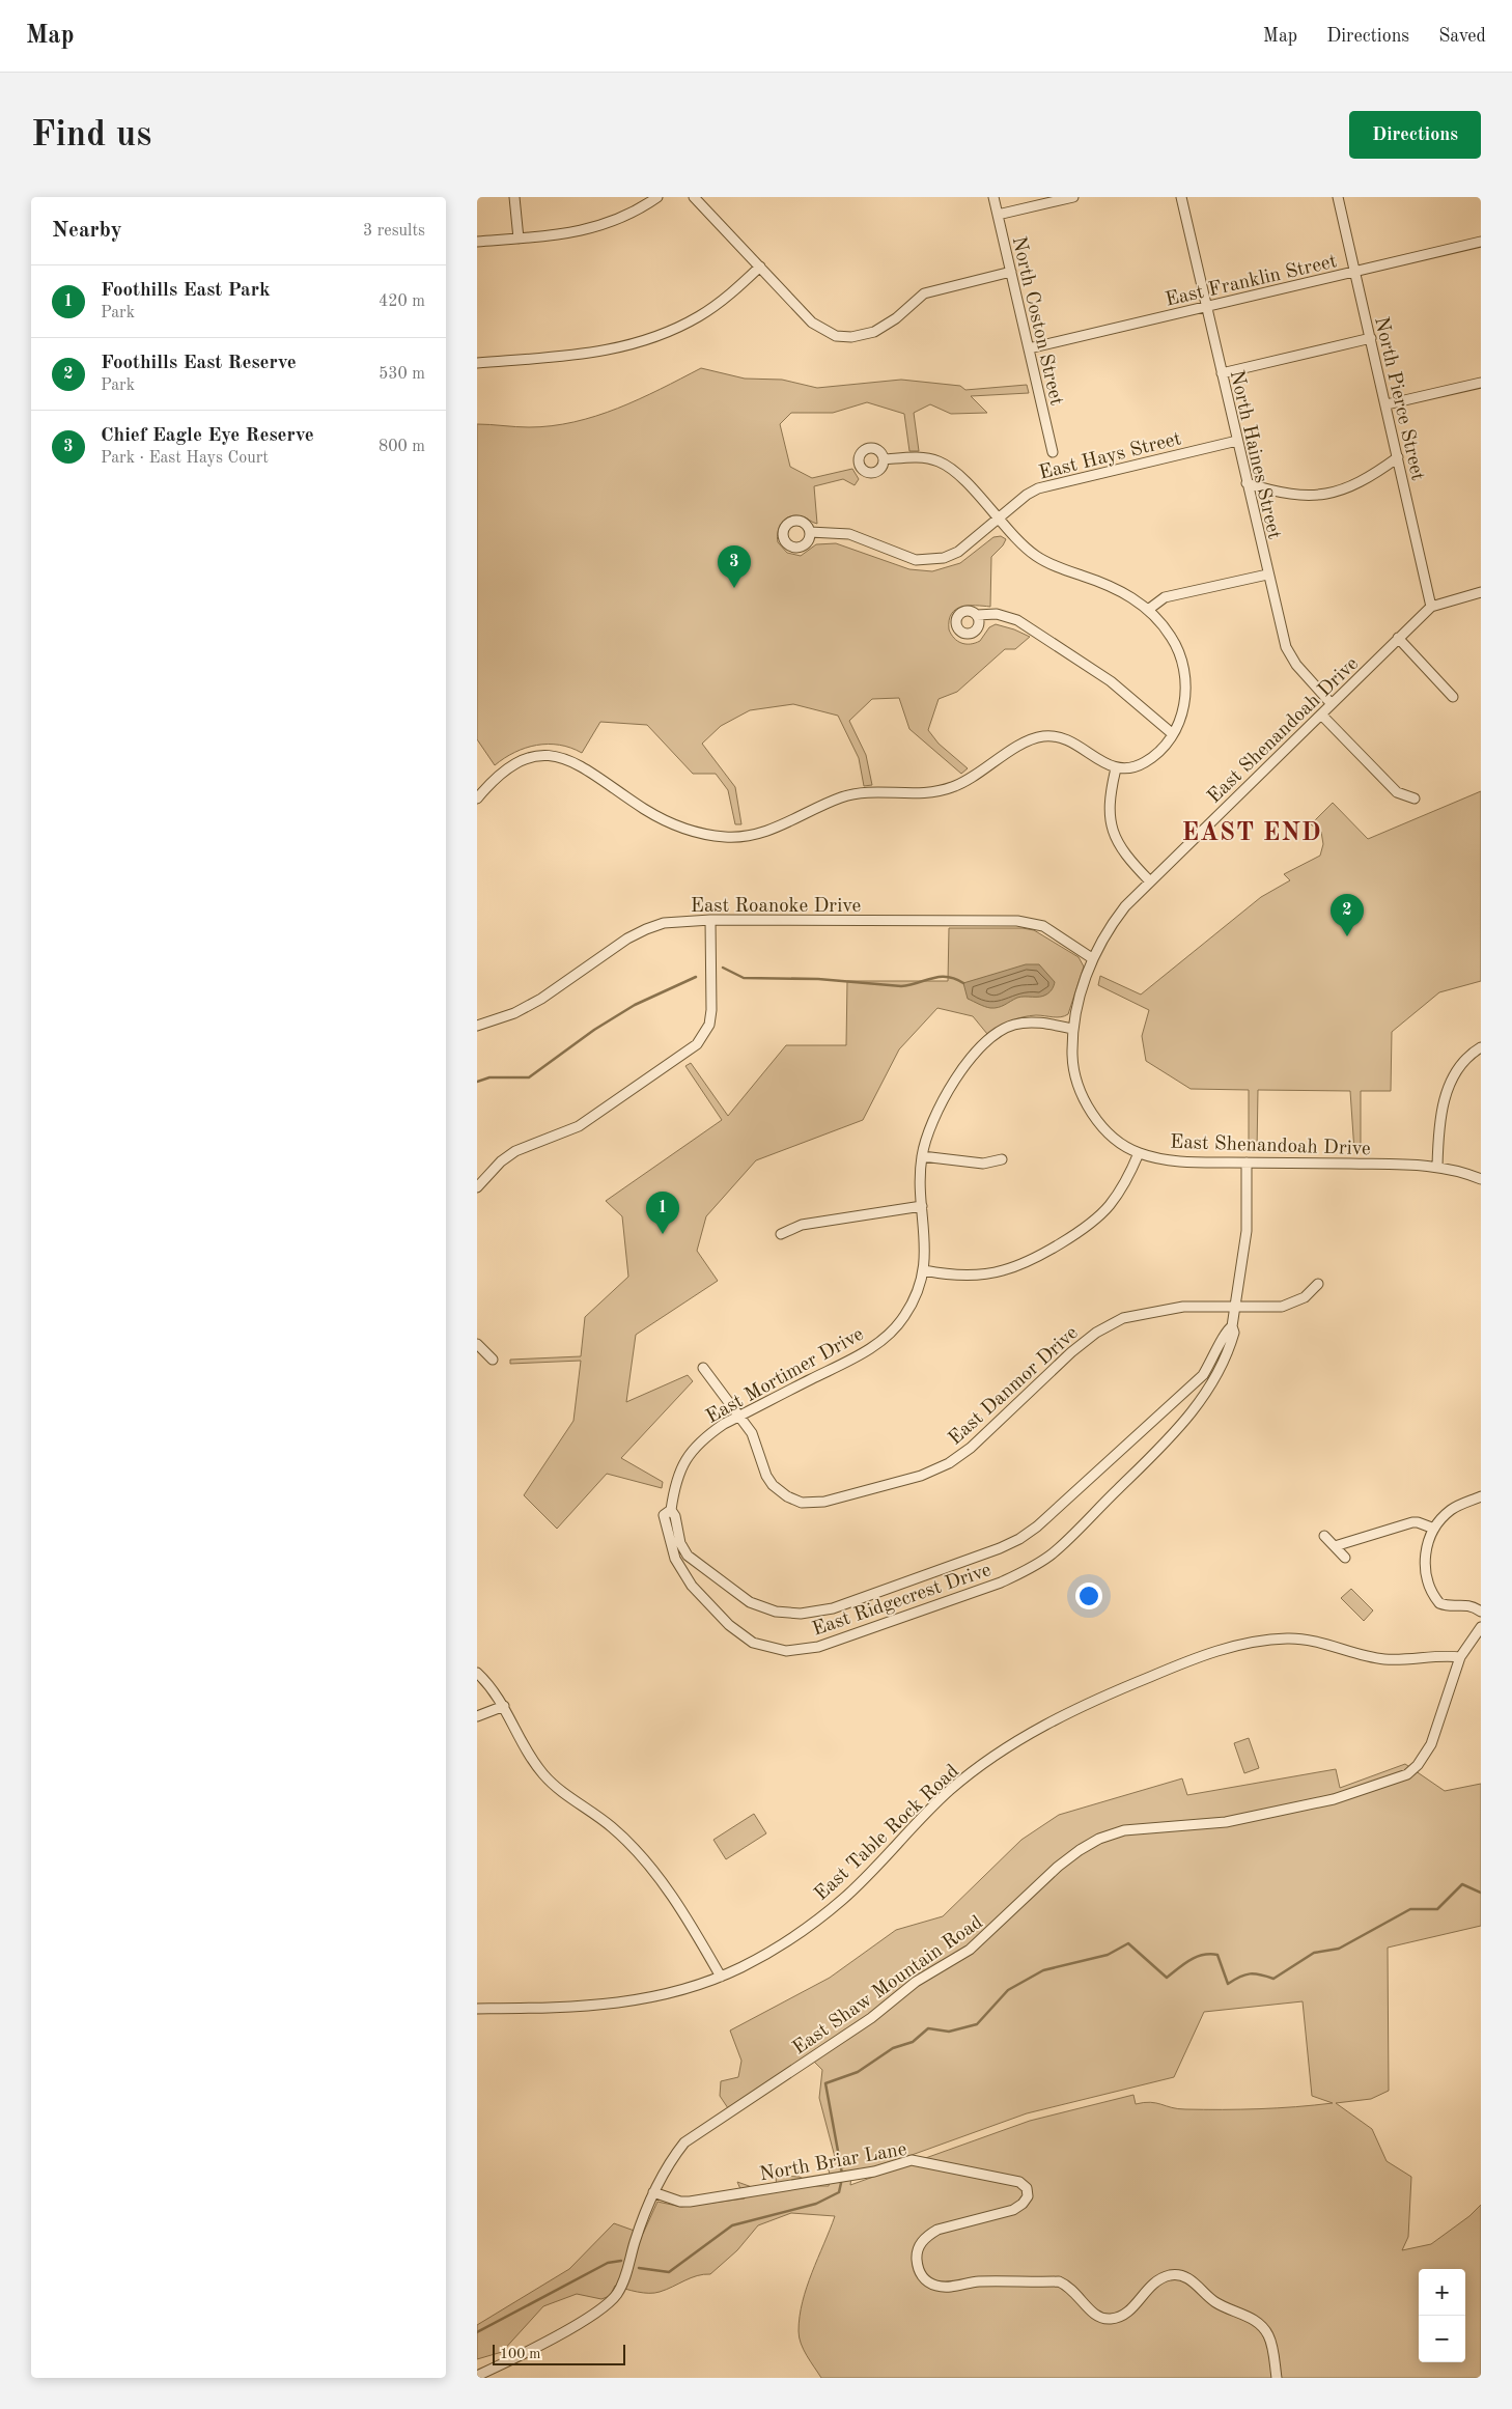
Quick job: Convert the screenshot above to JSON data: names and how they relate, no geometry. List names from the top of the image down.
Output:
{
  "streets": {
    "street": [
      "East Franklin Street",
      "North Coston Street",
      "North Pierce Street",
      "East Hays Street",
      "North Haines Street",
      "East Shenandoah Drive",
      "East Roanoke Drive",
      "East Mortimer Drive",
      "East Danmor Drive",
      "East Ridgecrest Drive",
      "East Table Rock Road",
      "East Shaw Mountain Road",
      "North Briar Lane"
    ]
  },
  "crossings": [
    ["East Franklin Street", "North Coston Street"],
    ["East Franklin Street", "North Pierce Street"],
    ["East Franklin Street", "North Haines Street"],
    ["North Pierce Street", "East Shenandoah Drive"],
    ["East Hays Street", "North Haines Street"],
    ["North Haines Street", "East Shenandoah Drive"],
    ["East Shenandoah Drive", "East Roanoke Drive"],
    ["East Shenandoah Drive", "East Mortimer Drive"],
    ["East Shenandoah Drive", "East Ridgecrest Drive"],
    ["East Mortimer Drive", "East Danmor Drive"],
    ["East Mortimer Drive", "East Ridgecrest Drive"],
    ["East Danmor Drive", "East Ridgecrest Drive"],
    ["East Table Rock Road", "East Shaw Mountain Road"],
    ["East Shaw Mountain Road", "North Briar Lane"]
  ],
  "districts": ["EAST END"],
  "scale_bar": "100 m",
  "page": {
    "header": "Map",
    "nav": ["Map", "Directions", "Saved"],
    "buttons": "Directions",
    "title": "Find us",
    "heading": ["Nearby", "3 results"],
    "list": [
      {
        "mark": "1",
        "name": "Foothills East Park",
        "note": "Park",
        "value": "420 m"
      },
      {
        "mark": "2",
        "name": "Foothills East Reserve",
        "note": "Park",
        "value": "530 m"
      },
      {
        "mark": "3",
        "name": "Chief Eagle Eye Reserve",
        "note": "Park · East Hays Court",
        "value": "800 m"
      }
    ],
    "pins": ["3", "2", "1"],
    "map_buttons": ["+", "−"],
    "scale": "100 m"
  }
}
